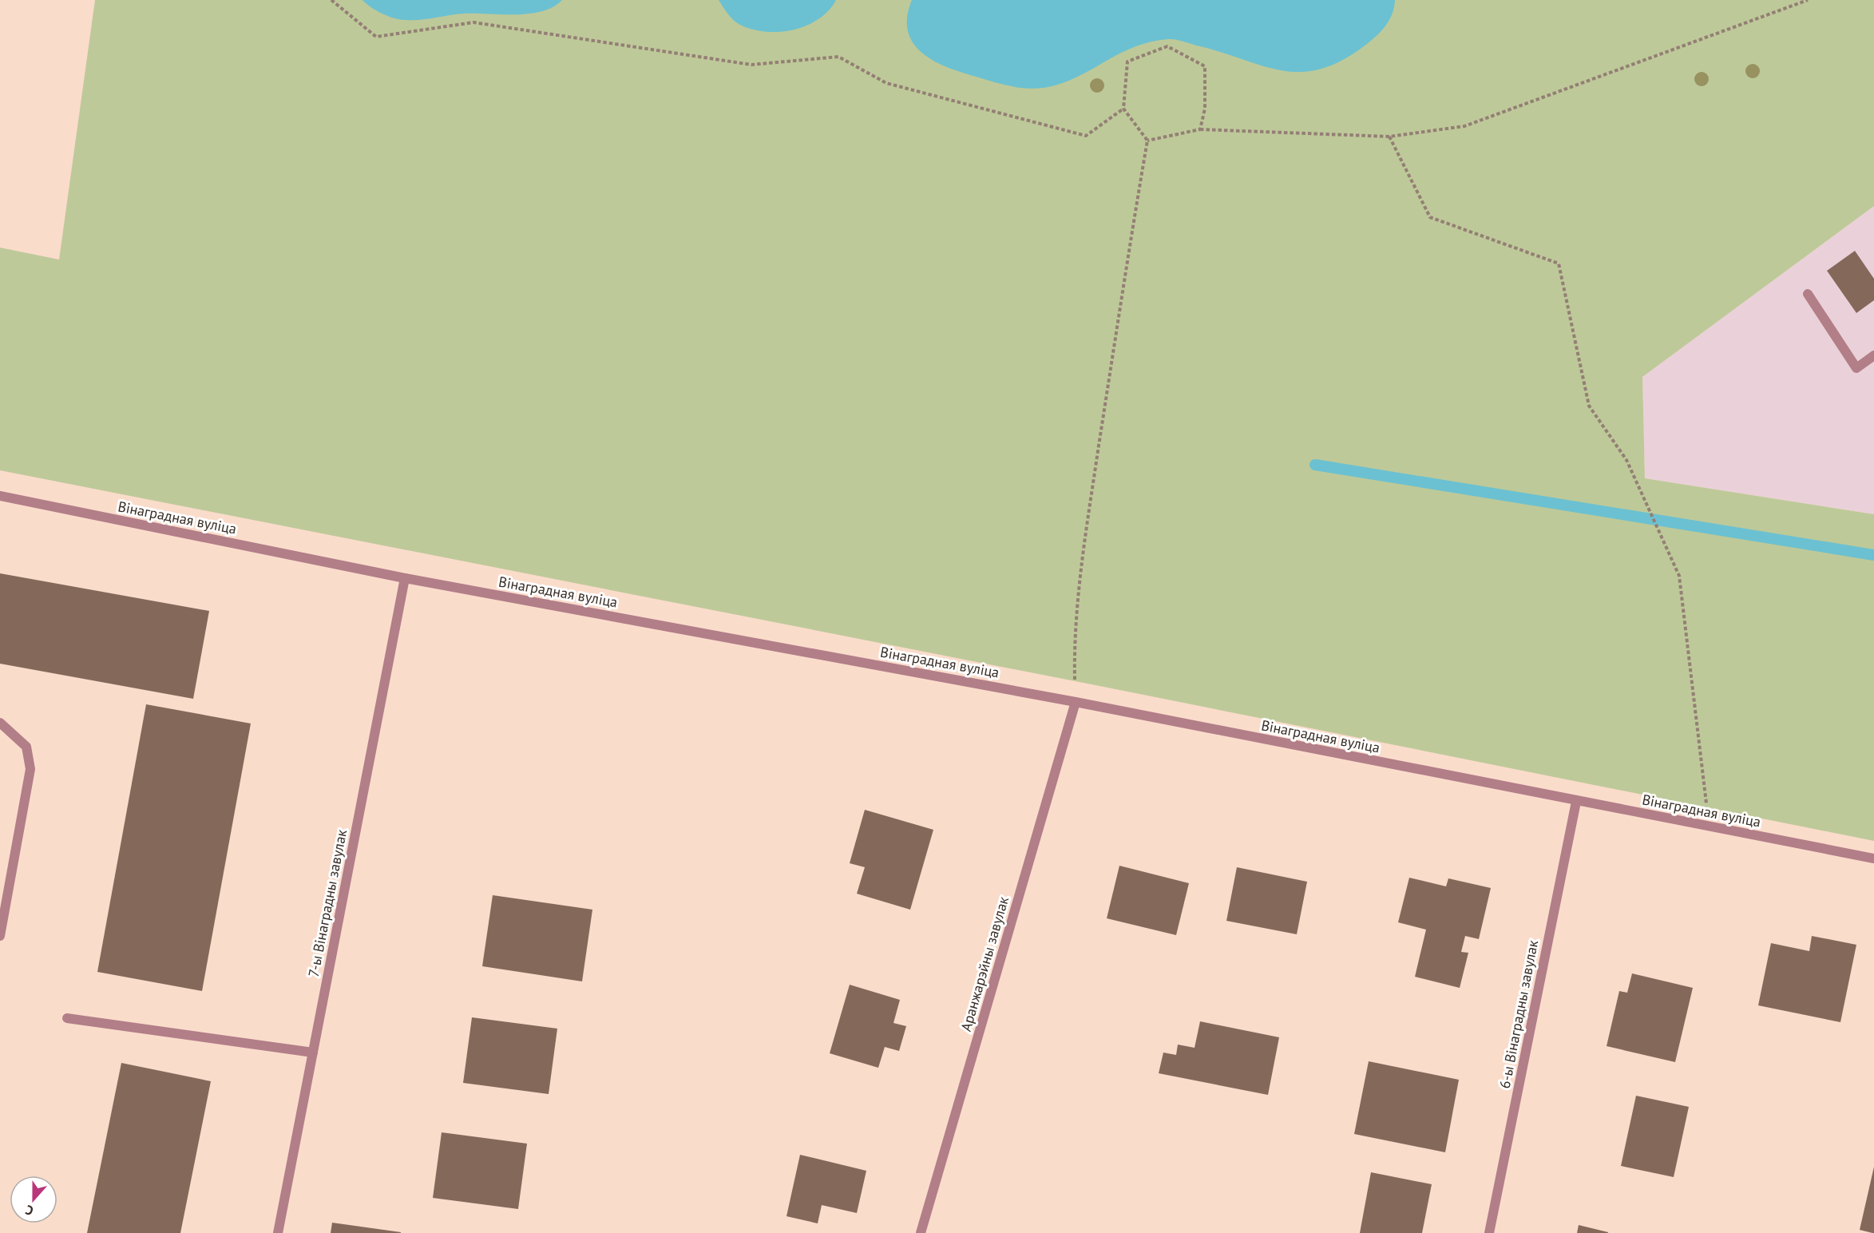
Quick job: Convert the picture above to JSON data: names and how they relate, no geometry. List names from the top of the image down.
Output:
{
  "streets": {
    "street": [
      "Вінаградная вуліца",
      "7-ы Вінаградны завулак",
      "Аранжарэйны завулак",
      "6-ы Вінаградны завулак"
    ]
  },
  "crossings": [
    ["Вінаградная вуліца", "7-ы Вінаградны завулак"],
    ["Вінаградная вуліца", "Аранжарэйны завулак"],
    ["Вінаградная вуліца", "6-ы Вінаградны завулак"]
  ],
  "north": "bottom"
}
